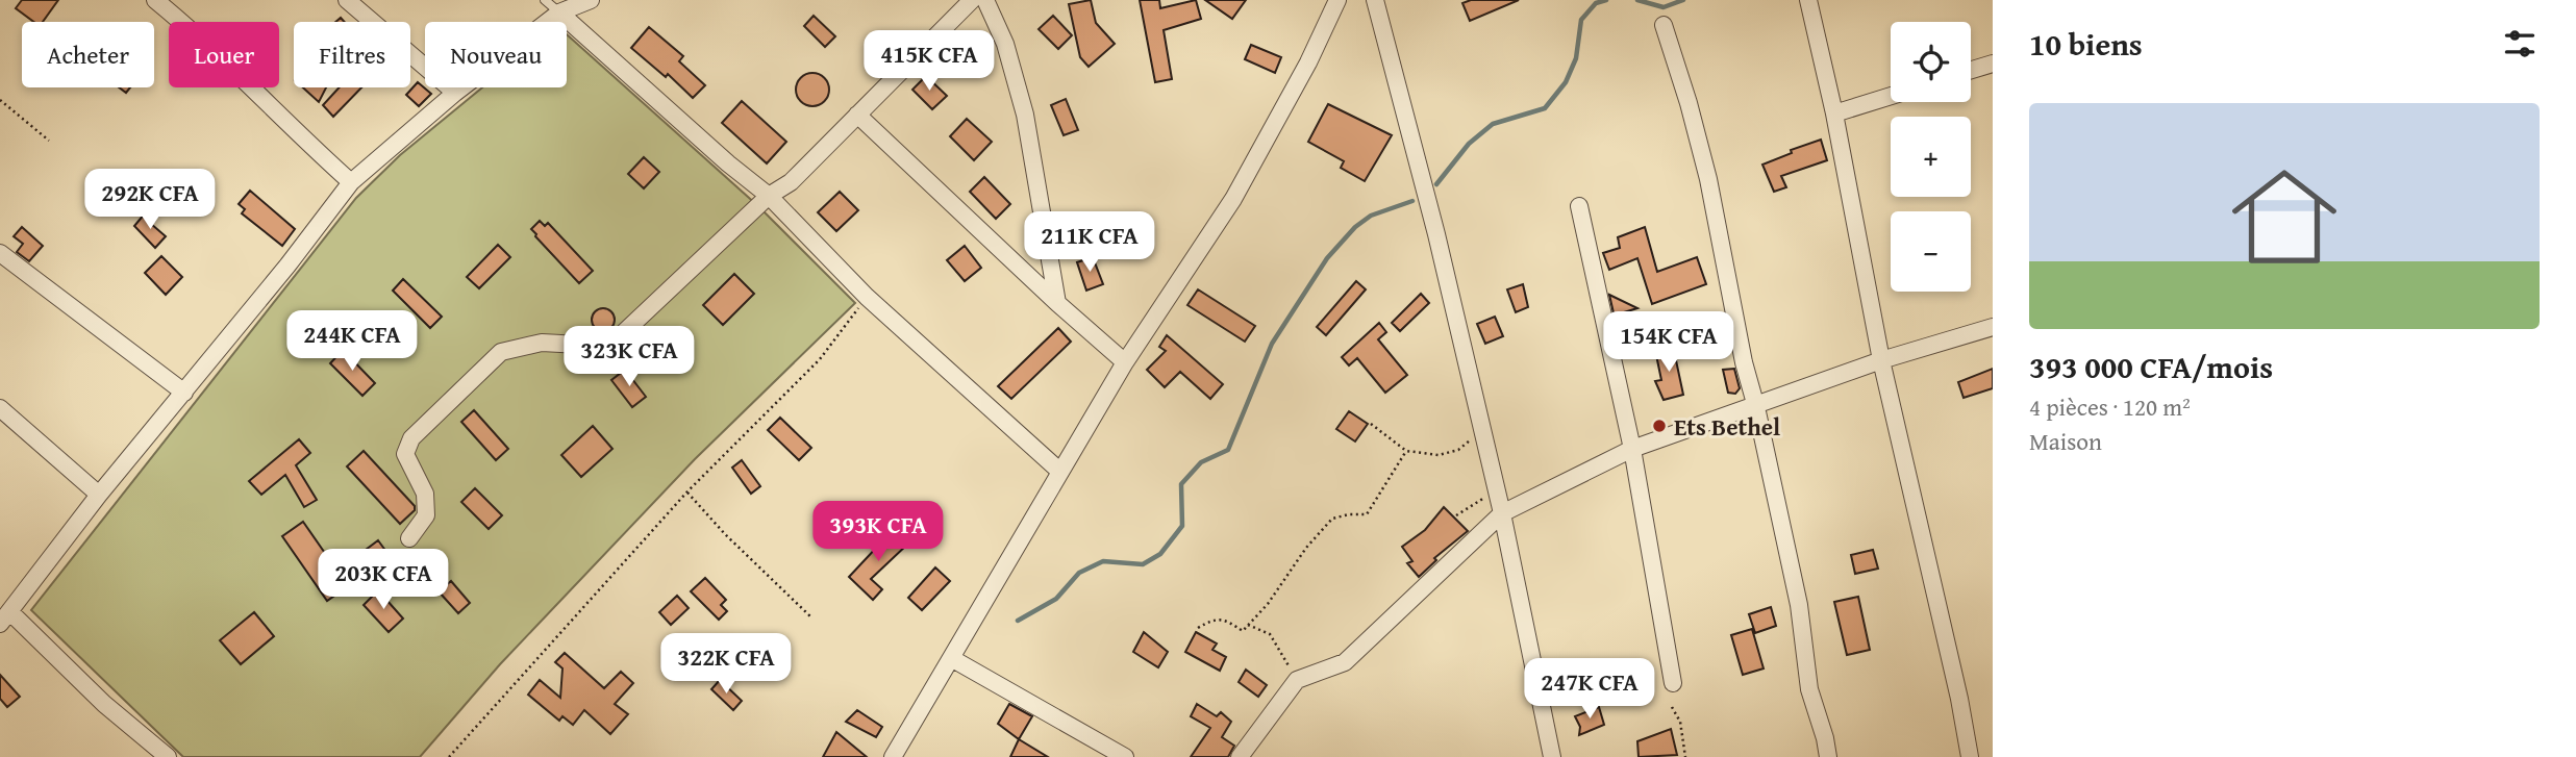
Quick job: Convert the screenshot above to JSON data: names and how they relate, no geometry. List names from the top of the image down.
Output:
{
  "places": ["Ets Bethel"],
  "page": {
    "heading": "10 biens",
    "map_buttons": ["+", "−"],
    "chip": [
      "Acheter",
      "Louer",
      "Filtres",
      "Nouveau"
    ],
    "price": [
      "415K CFA",
      "292K CFA",
      "211K CFA",
      "244K CFA",
      "154K CFA",
      "323K CFA",
      "393K CFA",
      "203K CFA",
      "322K CFA",
      "247K CFA"
    ],
    "list": [
      {
        "name": "393 000 CFA/mois",
        "note": "4 pièces · 120 m² · Maison"
      }
    ]
  }
}
